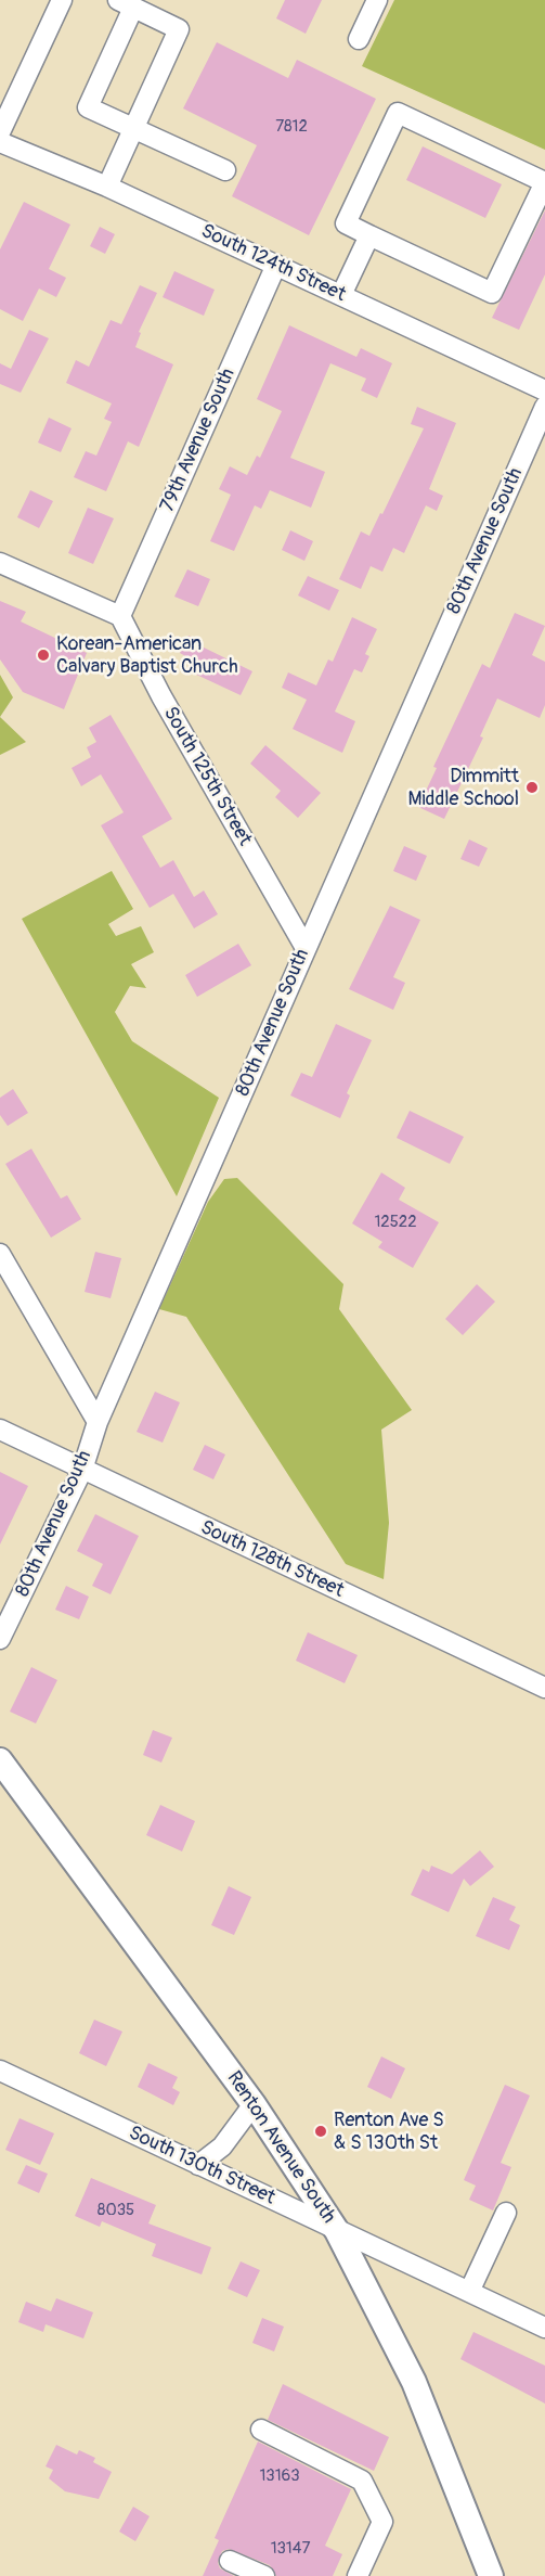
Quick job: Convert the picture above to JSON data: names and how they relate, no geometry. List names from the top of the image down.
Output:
{
  "streets": {
    "main road": ["Renton Avenue South"],
    "street": [
      "South 124th Street",
      "79th Avenue South",
      "80th Avenue South",
      "South 125th Street",
      "South 128th Street",
      "South 130th Street"
    ]
  },
  "crossings": [
    ["South 124th Street", "79th Avenue South"],
    ["79th Avenue South", "South 125th Street"],
    ["80th Avenue South", "South 125th Street"],
    ["80th Avenue South", "South 128th Street"],
    ["Renton Avenue South", "South 130th Street"]
  ],
  "places": ["Korean-American Calvary Baptist Church", "Dimmitt Middle School", "Renton Ave S & S 130th St"],
  "house_numbers": [
    "7812",
    "12522",
    "8035",
    "13163",
    "13147"
  ]
}
